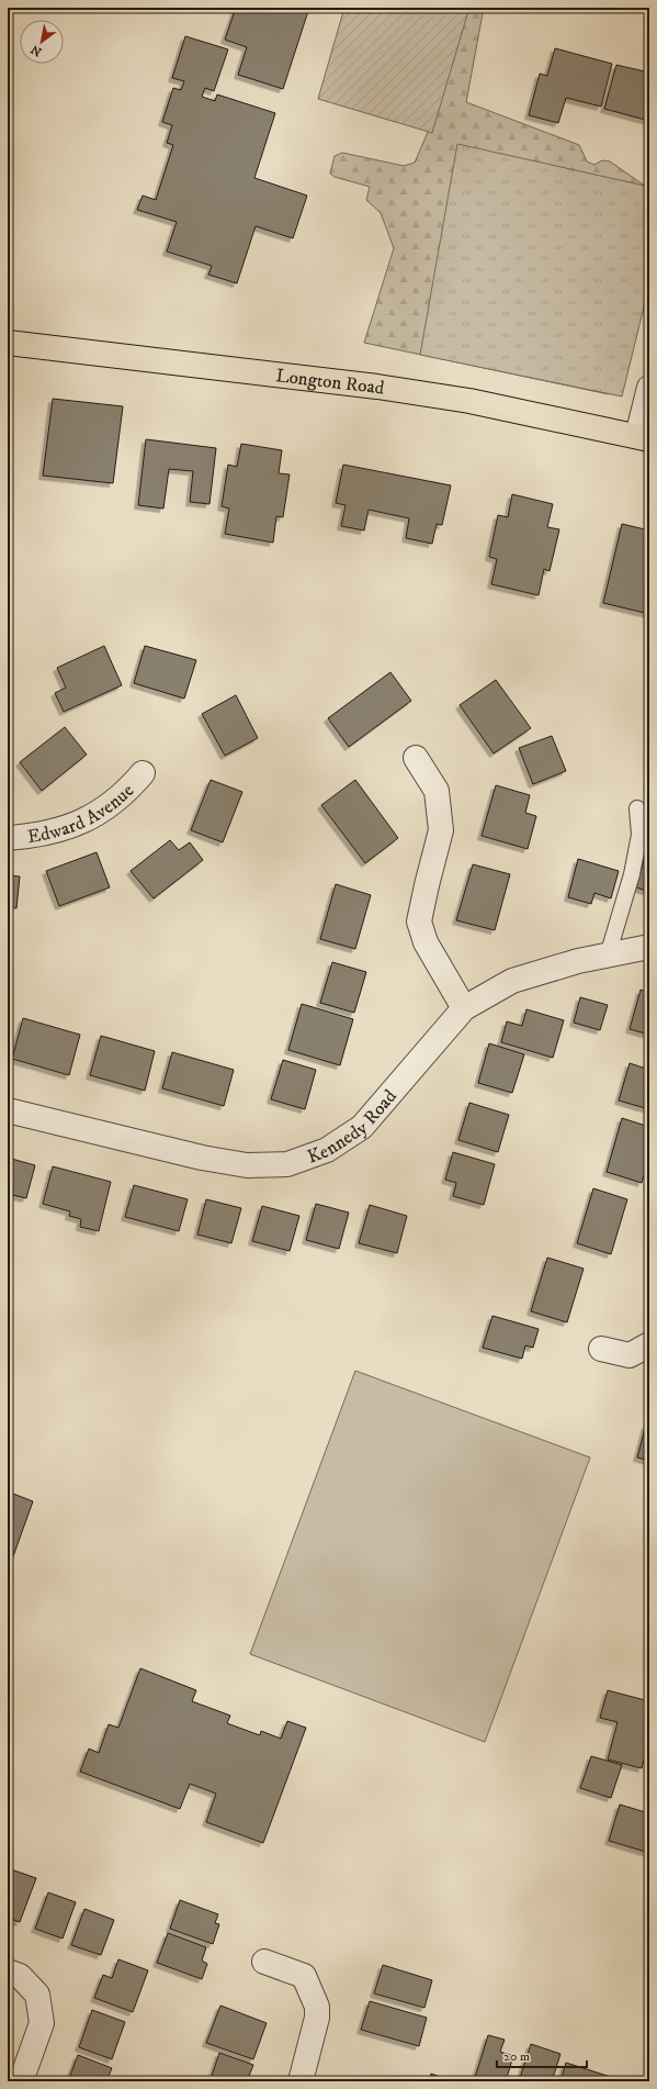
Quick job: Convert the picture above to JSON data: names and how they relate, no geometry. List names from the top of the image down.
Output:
{
  "streets": {
    "main road": ["Longton Road"],
    "street": ["Edward Avenue", "Kennedy Road"]
  },
  "scale_bar": "20 m",
  "north": "bottom left"
}
